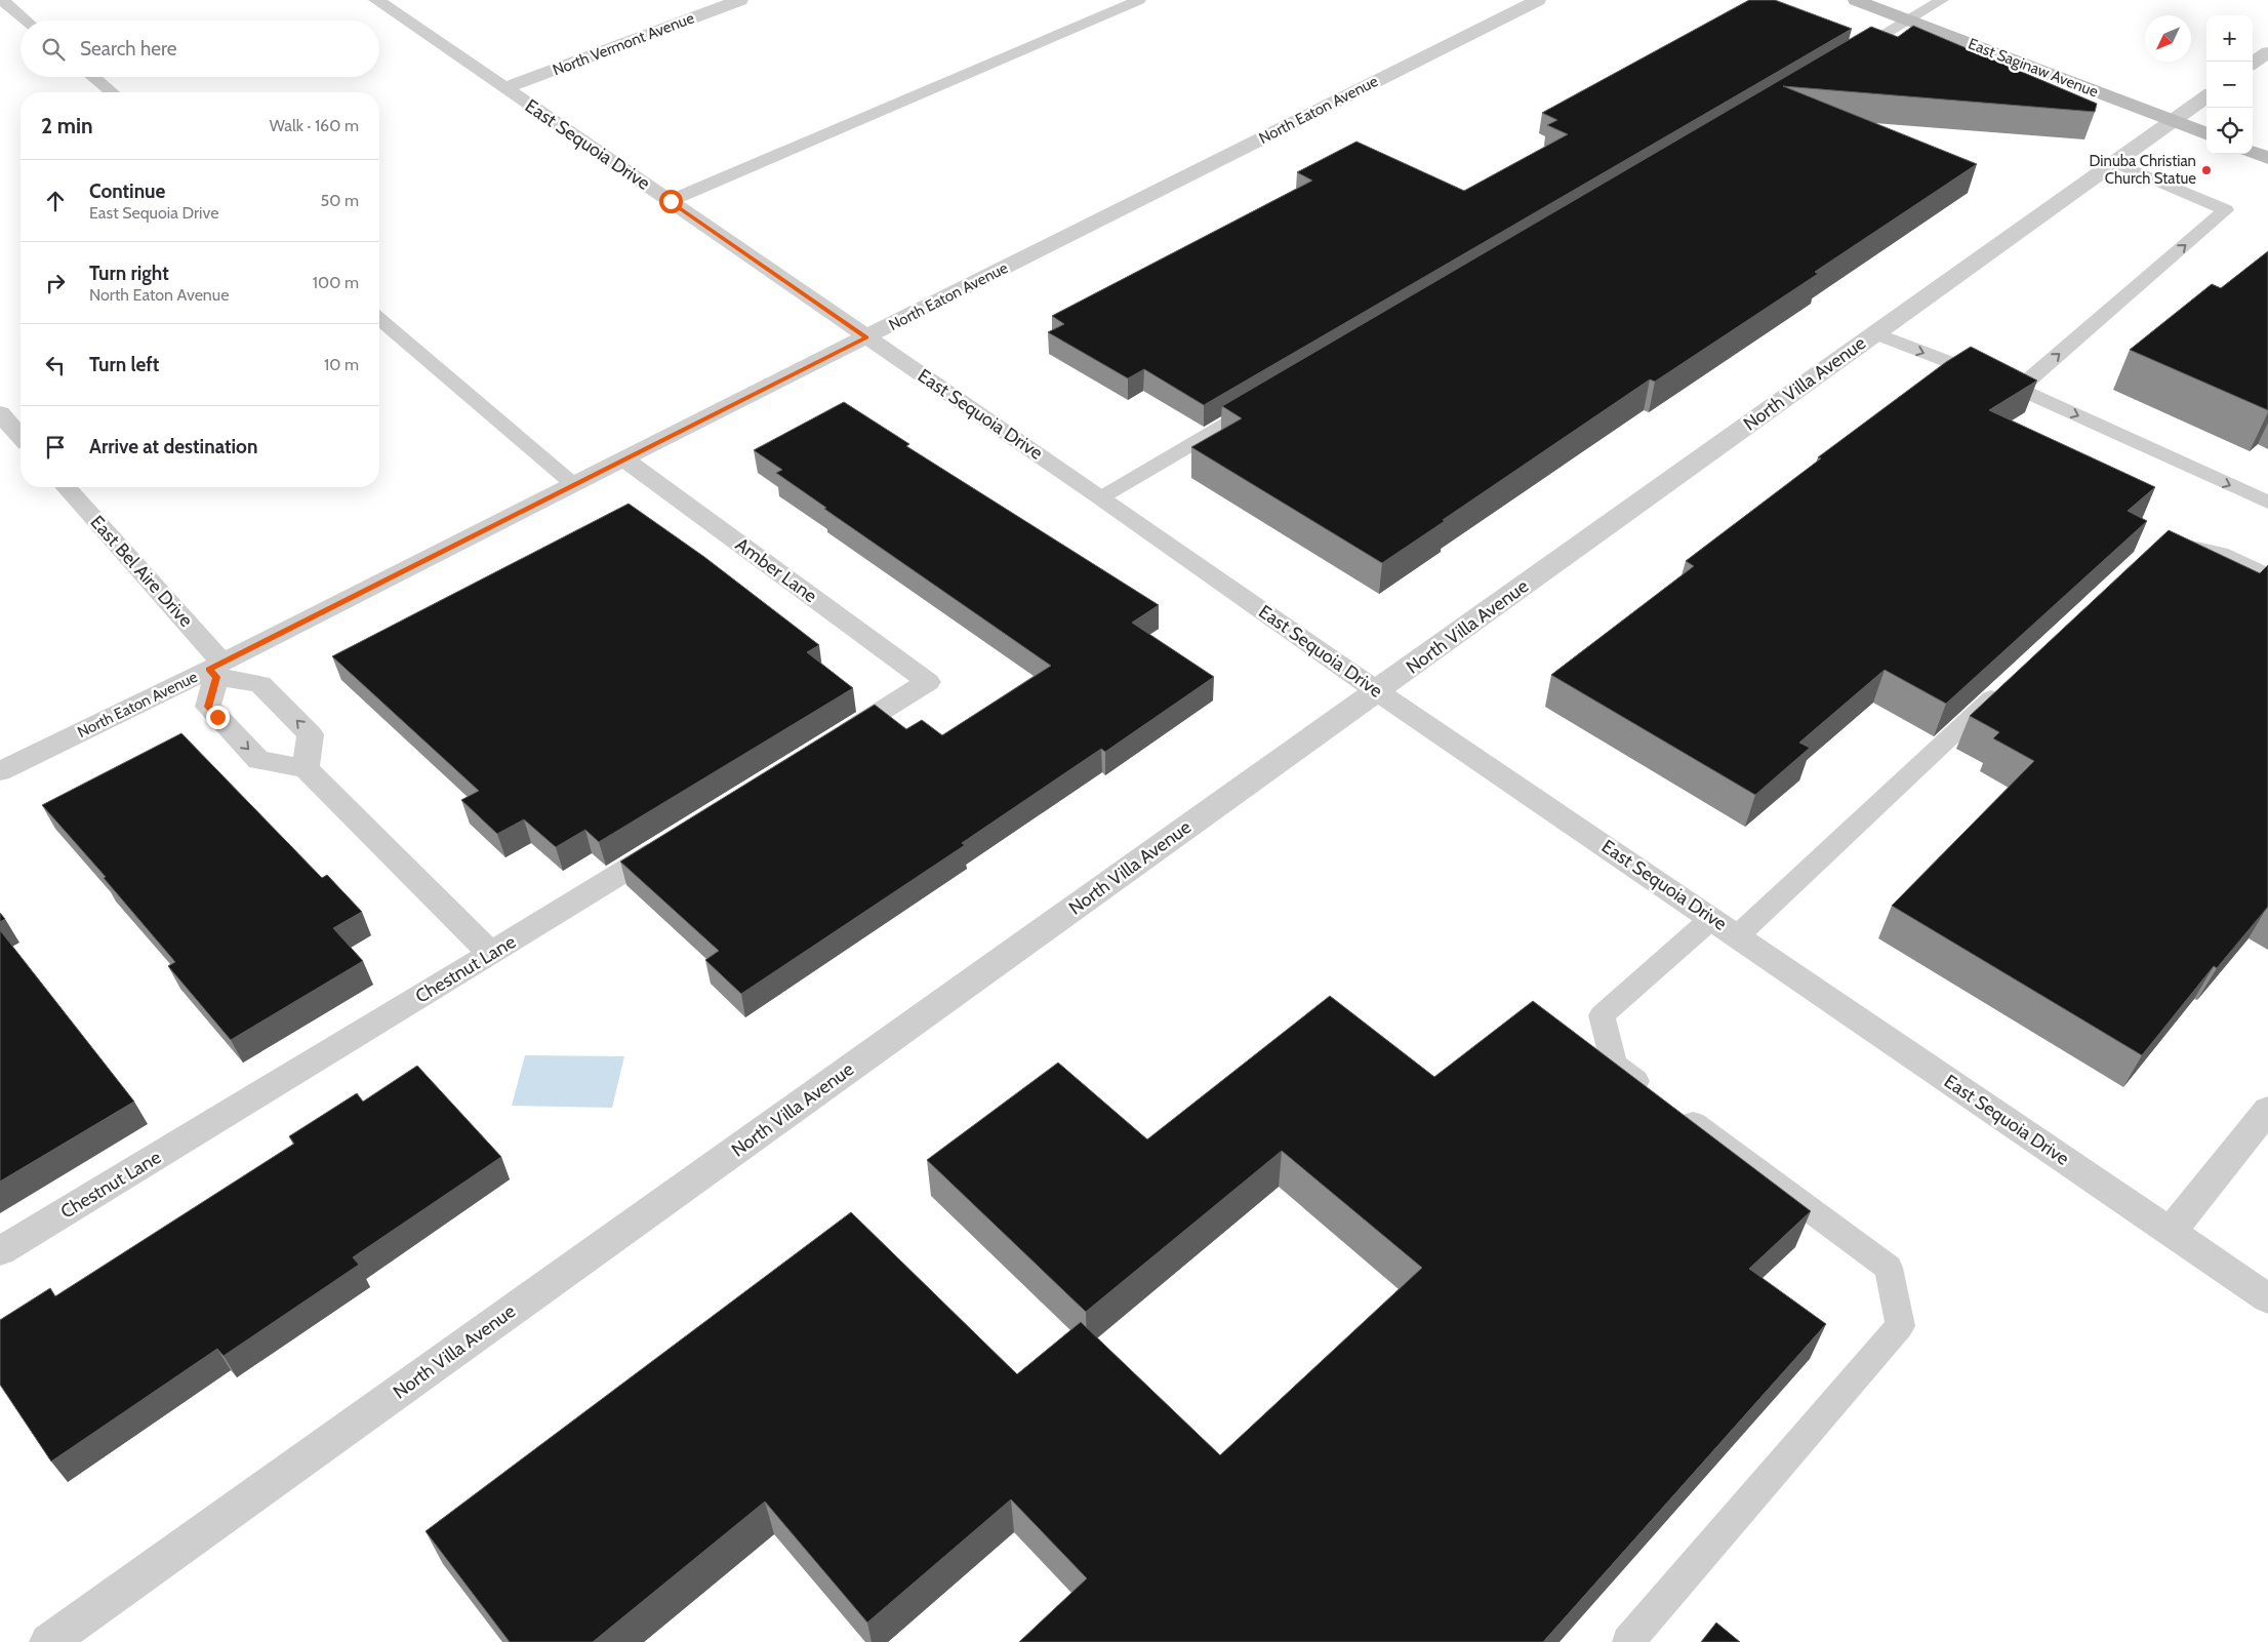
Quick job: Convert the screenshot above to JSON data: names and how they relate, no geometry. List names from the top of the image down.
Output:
{
  "streets": {
    "street": [
      "North Vermont Avenue",
      "East Saginaw Avenue",
      "North Eaton Avenue",
      "East Sequoia Drive",
      "North Villa Avenue",
      "Amber Lane",
      "East Bel Aire Drive",
      "Chestnut Lane"
    ]
  },
  "crossings": [
    ["North Vermont Avenue", "East Sequoia Drive"],
    ["East Saginaw Avenue", "North Villa Avenue"],
    ["North Eaton Avenue", "East Sequoia Drive"],
    ["North Eaton Avenue", "Amber Lane"],
    ["North Eaton Avenue", "East Bel Aire Drive"],
    ["East Sequoia Drive", "North Villa Avenue"]
  ],
  "places": ["Dinuba Christian Church Statue"],
  "north": "bottom left",
  "page": {
    "map_buttons": ["+", "−"],
    "search": "Search here",
    "heading": ["2 min", "Walk · 160 m"],
    "list": [
      ["Continue", "East Sequoia Drive", "50 m"],
      ["Turn right", "North Eaton Avenue", "100 m"],
      ["Turn left", "10 m"],
      "Arrive at destination"
    ]
  }
}
